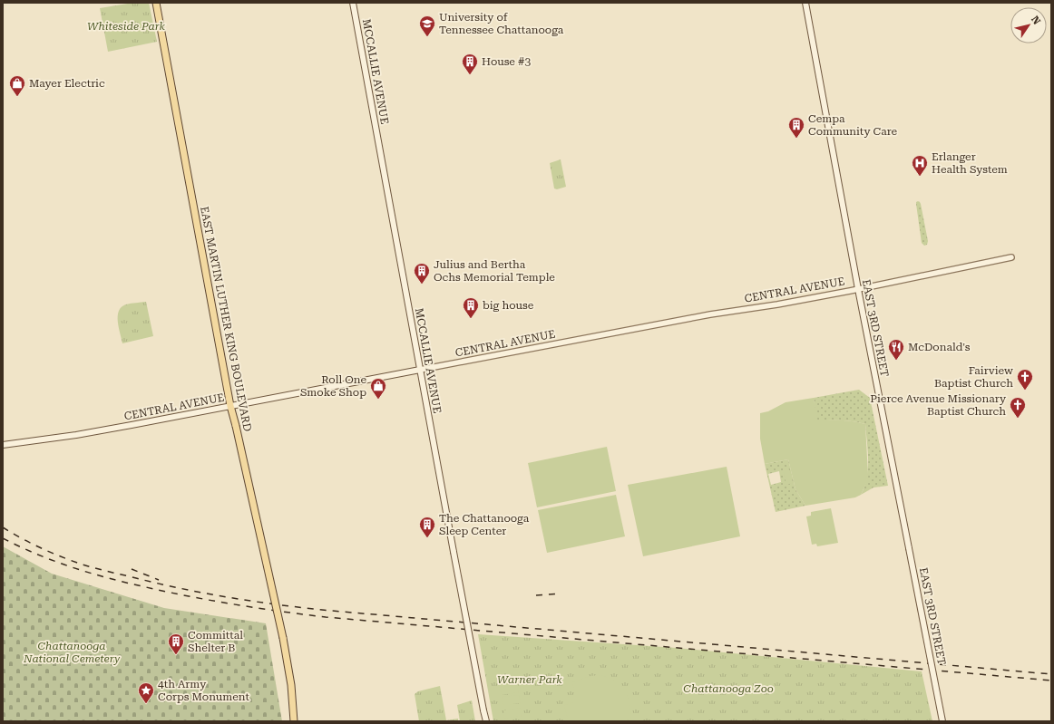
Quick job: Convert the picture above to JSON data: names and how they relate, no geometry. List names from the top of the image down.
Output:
{
  "streets": {
    "main road": [
      "MCCALLIE AVENUE",
      "CENTRAL AVENUE",
      "EAST MARTIN LUTHER KING BOULEVARD",
      "EAST 3RD STREET"
    ]
  },
  "crossings": [
    ["MCCALLIE AVENUE", "CENTRAL AVENUE"],
    ["CENTRAL AVENUE", "EAST MARTIN LUTHER KING BOULEVARD"],
    ["CENTRAL AVENUE", "EAST 3RD STREET"]
  ],
  "parks": [
    "Whiteside Park",
    "Chattanooga National Cemetery",
    "Warner Park",
    "Chattanooga Zoo"
  ],
  "places": {
    "school or university": ["University of Tennessee Chattanooga"],
    "building": [
      "House #3",
      "Cempa Community Care",
      "Julius and Bertha Ochs Memorial Temple",
      "big house",
      "The Chattanooga Sleep Center",
      "Committal Shelter B"
    ],
    "shop": ["Mayer Electric", "Roll One Smoke Shop"],
    "hospital": ["Erlanger Health System"],
    "restaurant": ["McDonald's"],
    "church": ["Fairview Baptist Church", "Pierce Avenue Missionary Baptist Church"],
    "place": ["4th Army Corps Monument"]
  },
  "north": "top right"
}
